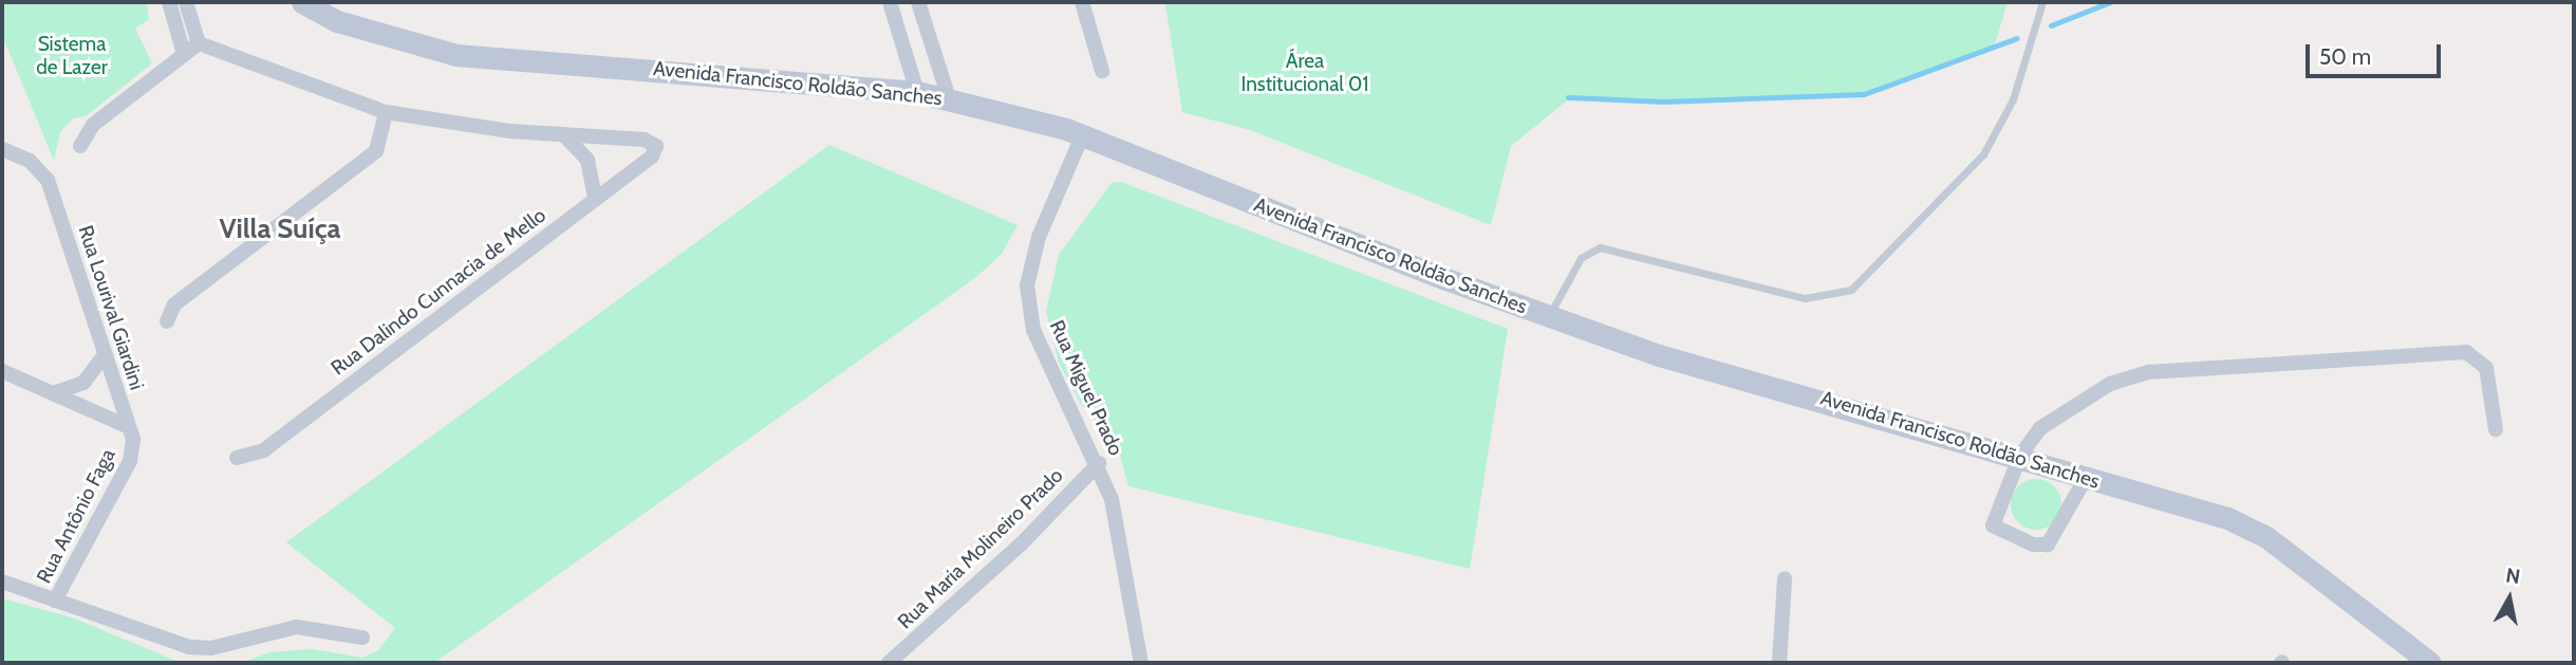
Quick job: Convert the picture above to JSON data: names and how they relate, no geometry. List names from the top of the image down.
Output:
{
  "streets": {
    "street": [
      "Avenida Francisco Roldão Sanches",
      "Rua Dalindo Cunnacia de Mello",
      "Rua Lourival Giardini",
      "Rua Miguel Prado",
      "Rua Antônio Faga",
      "Rua Maria Molineiro Prado"
    ]
  },
  "crossings": [
    ["Avenida Francisco Roldão Sanches", "Rua Miguel Prado"],
    ["Rua Lourival Giardini", "Rua Antônio Faga"],
    ["Rua Miguel Prado", "Rua Maria Molineiro Prado"]
  ],
  "districts": ["Villa Suíça"],
  "parks": ["Sistema de Lazer", "Área Institucional 01"],
  "scale_bar": "50 m",
  "north": "top"
}
